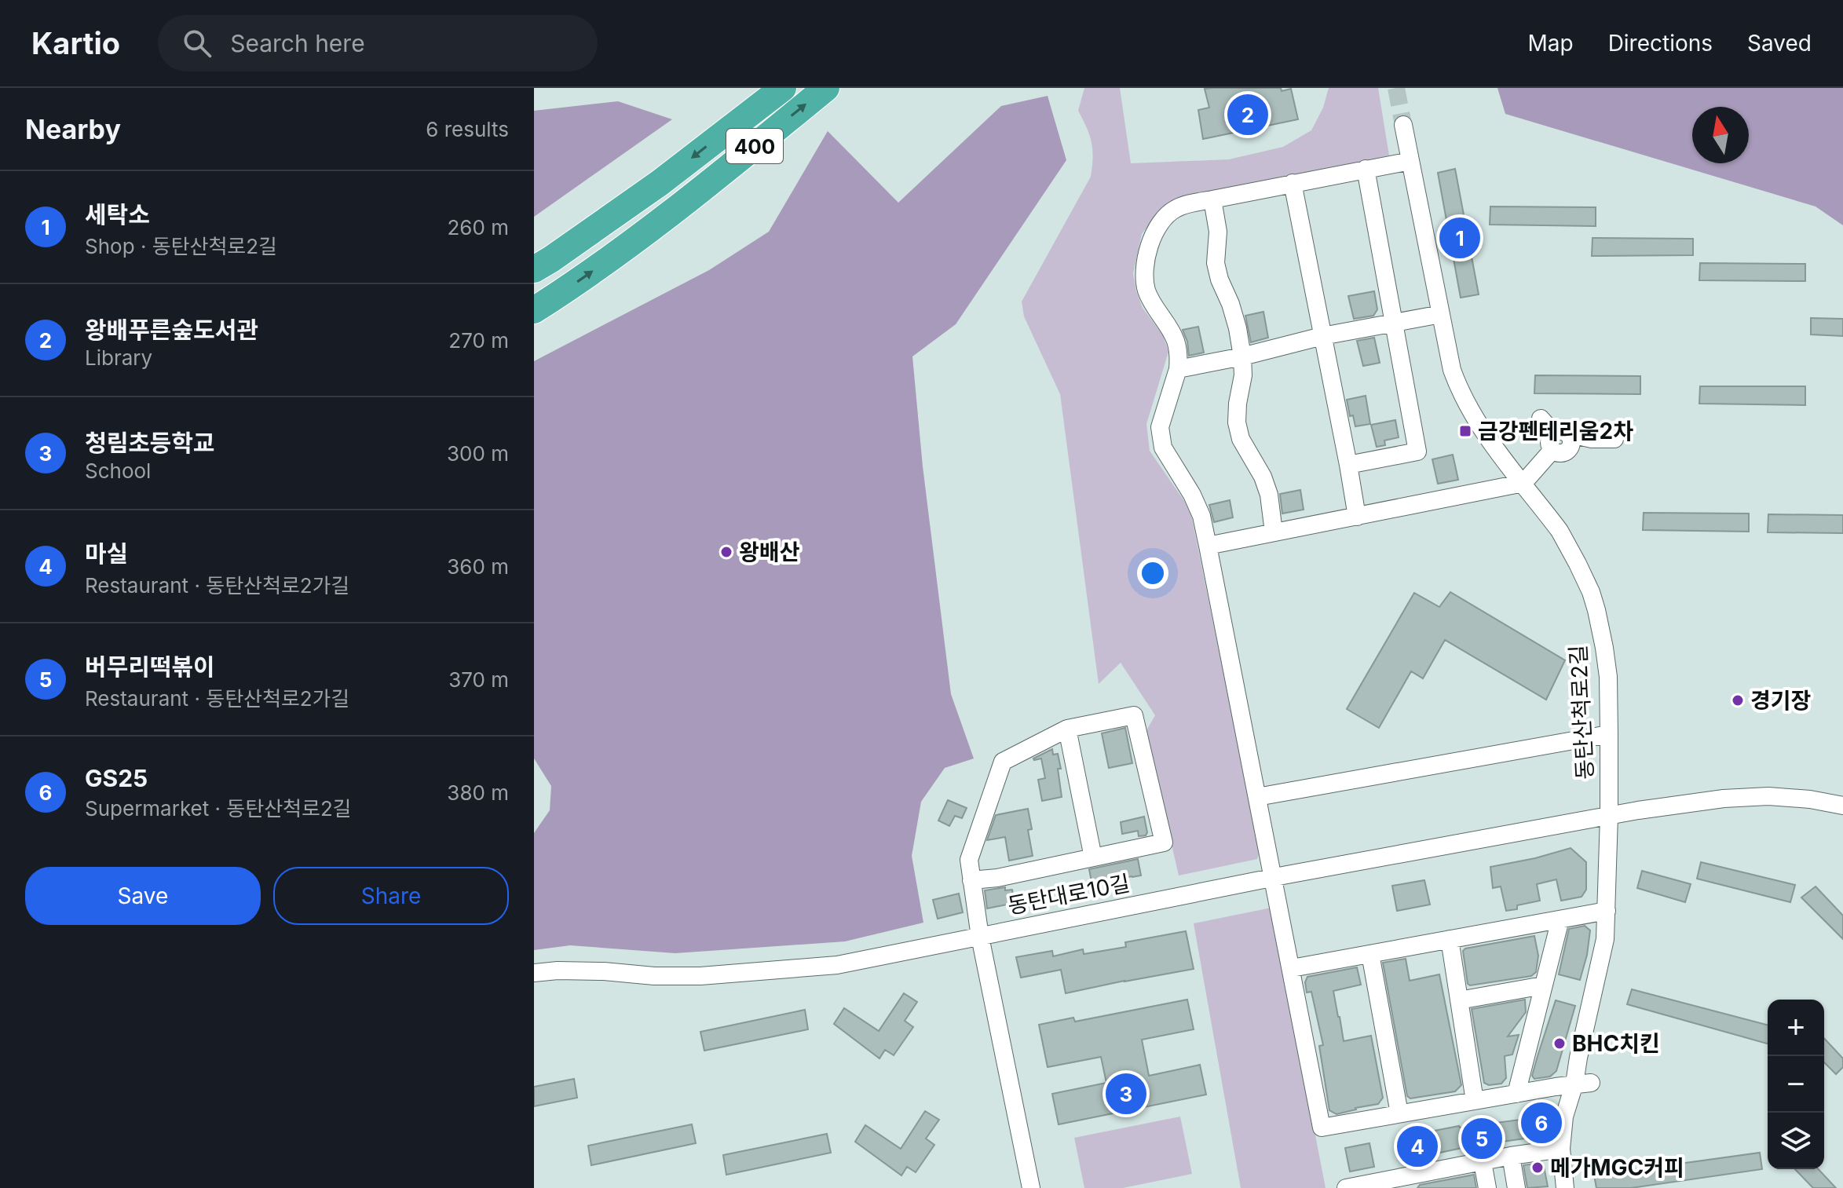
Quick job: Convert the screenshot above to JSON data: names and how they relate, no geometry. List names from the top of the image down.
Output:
{
  "streets": {
    "highway": ["400"],
    "street": ["동탄산척로2길", "동탄대로10길"]
  },
  "crossings": [
    ["동탄산척로2길", "동탄대로10길"]
  ],
  "places": {
    "transit": ["금강펜테리움2차"],
    "other": [
      "왕배산",
      "경기장",
      "BHC치킨",
      "메가MGC커피"
    ]
  },
  "north": "top",
  "page": {
    "header": "Kartio",
    "search": "Search here",
    "nav": ["Map", "Directions", "Saved"],
    "heading": ["Nearby", "6 results"],
    "pins": [
      "2",
      "1",
      "3",
      "6",
      "5",
      "4"
    ],
    "list": [
      {
        "mark": "1",
        "name": "세탁소",
        "note": "Shop · 동탄산척로2길",
        "value": "260 m"
      },
      {
        "mark": "2",
        "name": "왕배푸른숲도서관",
        "note": "Library",
        "value": "270 m"
      },
      {
        "mark": "3",
        "name": "청림초등학교",
        "note": "School",
        "value": "300 m"
      },
      {
        "mark": "4",
        "name": "마실",
        "note": "Restaurant · 동탄산척로2가길",
        "value": "360 m"
      },
      {
        "mark": "5",
        "name": "버무리떡볶이",
        "note": "Restaurant · 동탄산척로2가길",
        "value": "370 m"
      },
      {
        "mark": "6",
        "name": "GS25",
        "note": "Supermarket · 동탄산척로2길",
        "value": "380 m"
      }
    ],
    "buttons": ["Save", "Share"],
    "map_buttons": ["+", "−"]
  }
}
